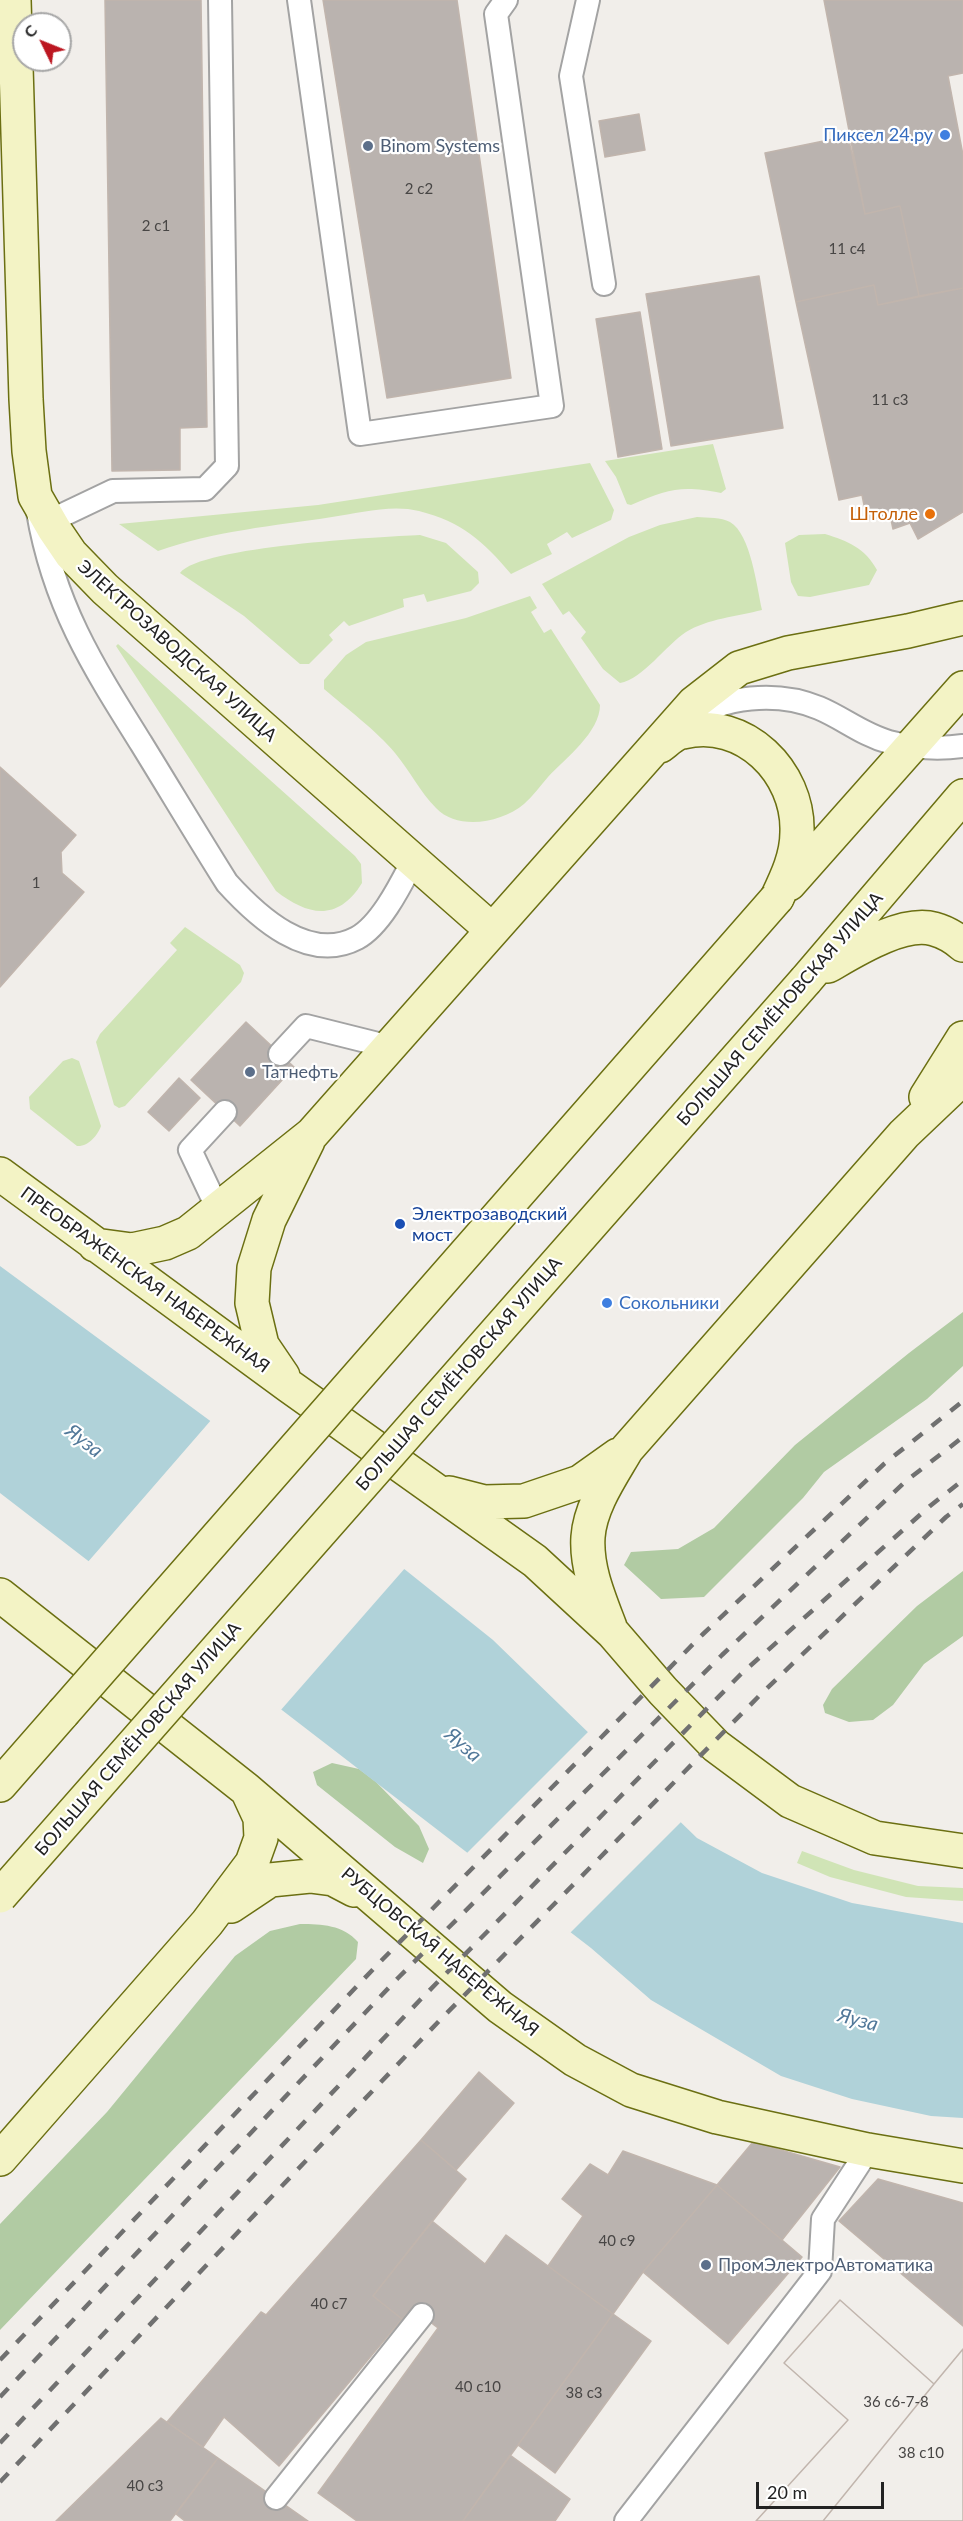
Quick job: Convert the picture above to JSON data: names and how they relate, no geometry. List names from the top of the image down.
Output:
{
  "streets": {
    "main road": [
      "ЭЛЕКТРОЗАВОДСКАЯ УЛИЦА",
      "БОЛЬШАЯ СЕМЁНОВСКАЯ УЛИЦА",
      "ПРЕОБРАЖЕНСКАЯ НАБЕРЕЖНАЯ",
      "РУБЦОВСКАЯ НАБЕРЕЖНАЯ"
    ]
  },
  "water": ["Яуза"],
  "places": [
    "Пиксел 24.ру",
    "Binom Systems",
    "Штолле",
    "Татнефть",
    "Электрозаводский мост",
    "Сокольники",
    "ПромЭлектроАвтоматика"
  ],
  "house_numbers": [
    "2 с2",
    "2 с1",
    "11 с4",
    "11 с3",
    "1",
    "40 c9",
    "40 с7",
    "40 с10",
    "38 c3",
    "36 с6-7-8",
    "38 c10",
    "40 с3"
  ],
  "scale_bar": "20 m",
  "north": "top left"
}
